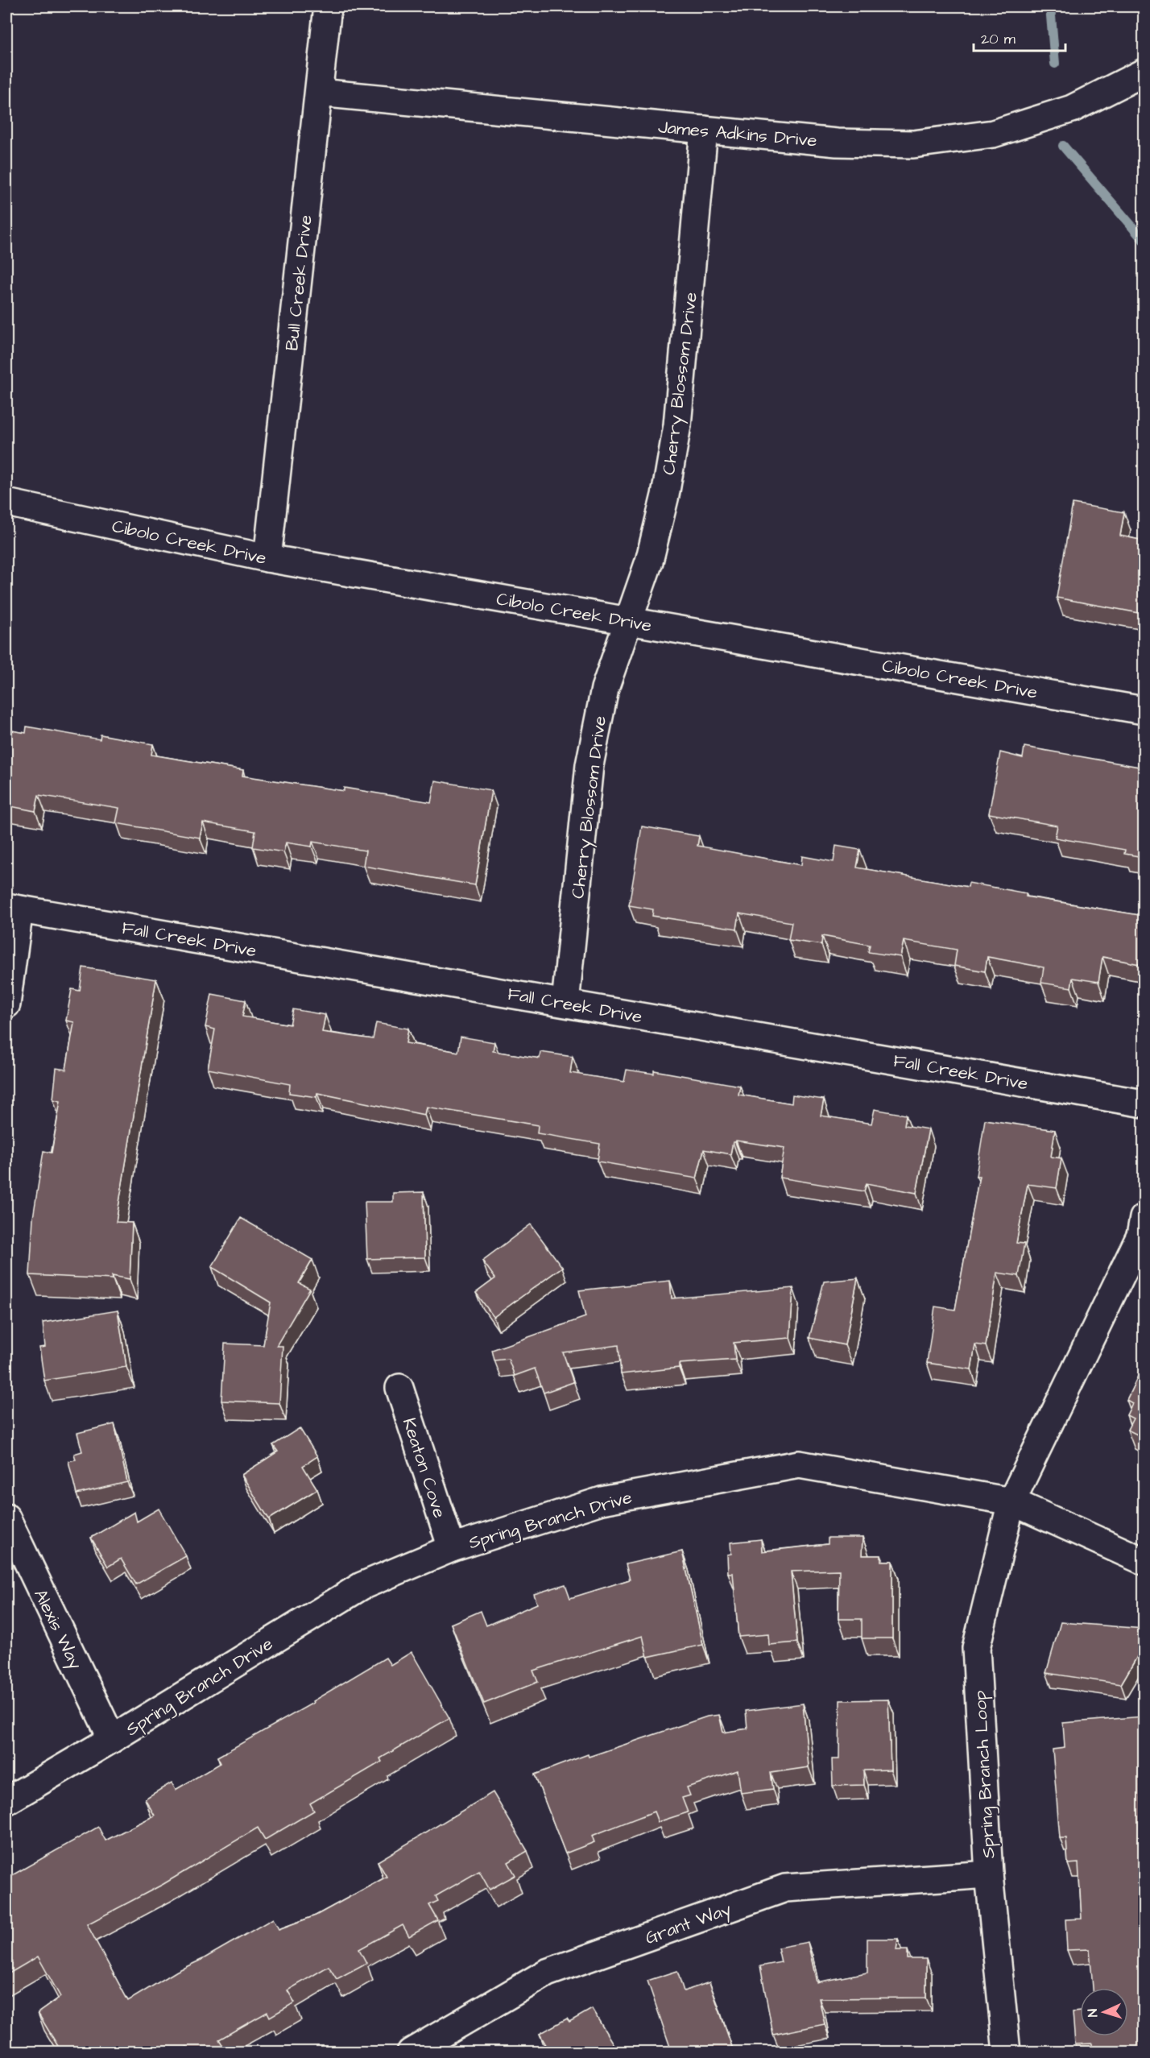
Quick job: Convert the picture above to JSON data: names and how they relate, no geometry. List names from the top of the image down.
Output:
{
  "streets": {
    "street": [
      "James Adkins Drive",
      "Bull Creek Drive",
      "Cherry Blossom Drive",
      "Cibolo Creek Drive",
      "Fall Creek Drive",
      "Keaton Cove",
      "Spring Branch Drive",
      "Alexis Way",
      "Spring Branch Loop",
      "Grant Way"
    ]
  },
  "crossings": [
    ["James Adkins Drive", "Bull Creek Drive"],
    ["James Adkins Drive", "Cherry Blossom Drive"],
    ["Bull Creek Drive", "Cibolo Creek Drive"],
    ["Cherry Blossom Drive", "Cibolo Creek Drive"],
    ["Cherry Blossom Drive", "Fall Creek Drive"],
    ["Keaton Cove", "Spring Branch Drive"],
    ["Spring Branch Drive", "Alexis Way"],
    ["Spring Branch Drive", "Spring Branch Loop"],
    ["Spring Branch Loop", "Grant Way"]
  ],
  "scale_bar": "20 m",
  "north": "left"
}
